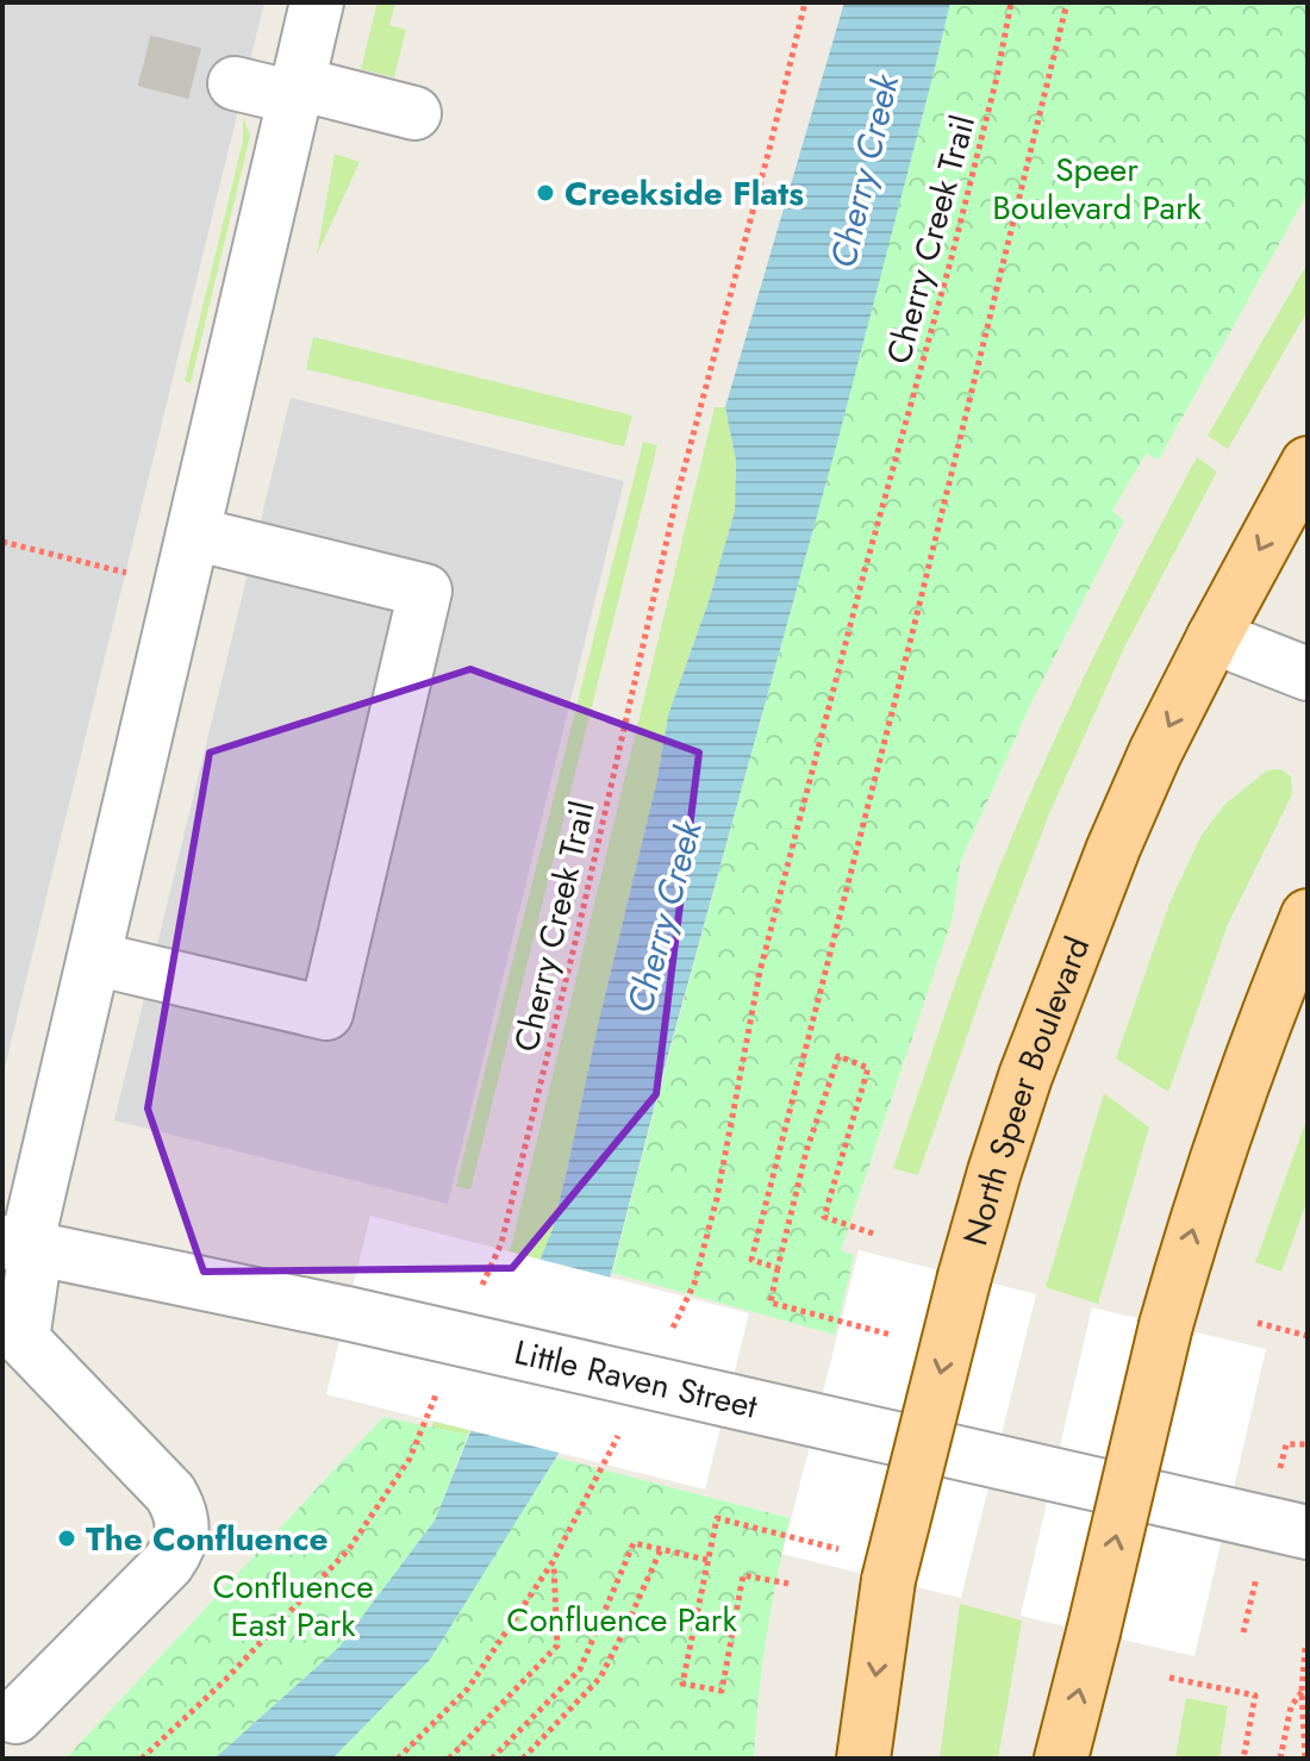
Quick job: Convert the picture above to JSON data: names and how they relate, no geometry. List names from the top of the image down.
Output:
{
  "streets": {
    "main road": ["North Speer Boulevard"],
    "street": ["Little Raven Street"],
    "path": ["Cherry Creek Trail"]
  },
  "water": ["Cherry Creek"],
  "parks": ["Speer Boulevard Park", "Confluence East Park", "Confluence Park"],
  "places": ["Creekside Flats", "The Confluence"]
}
